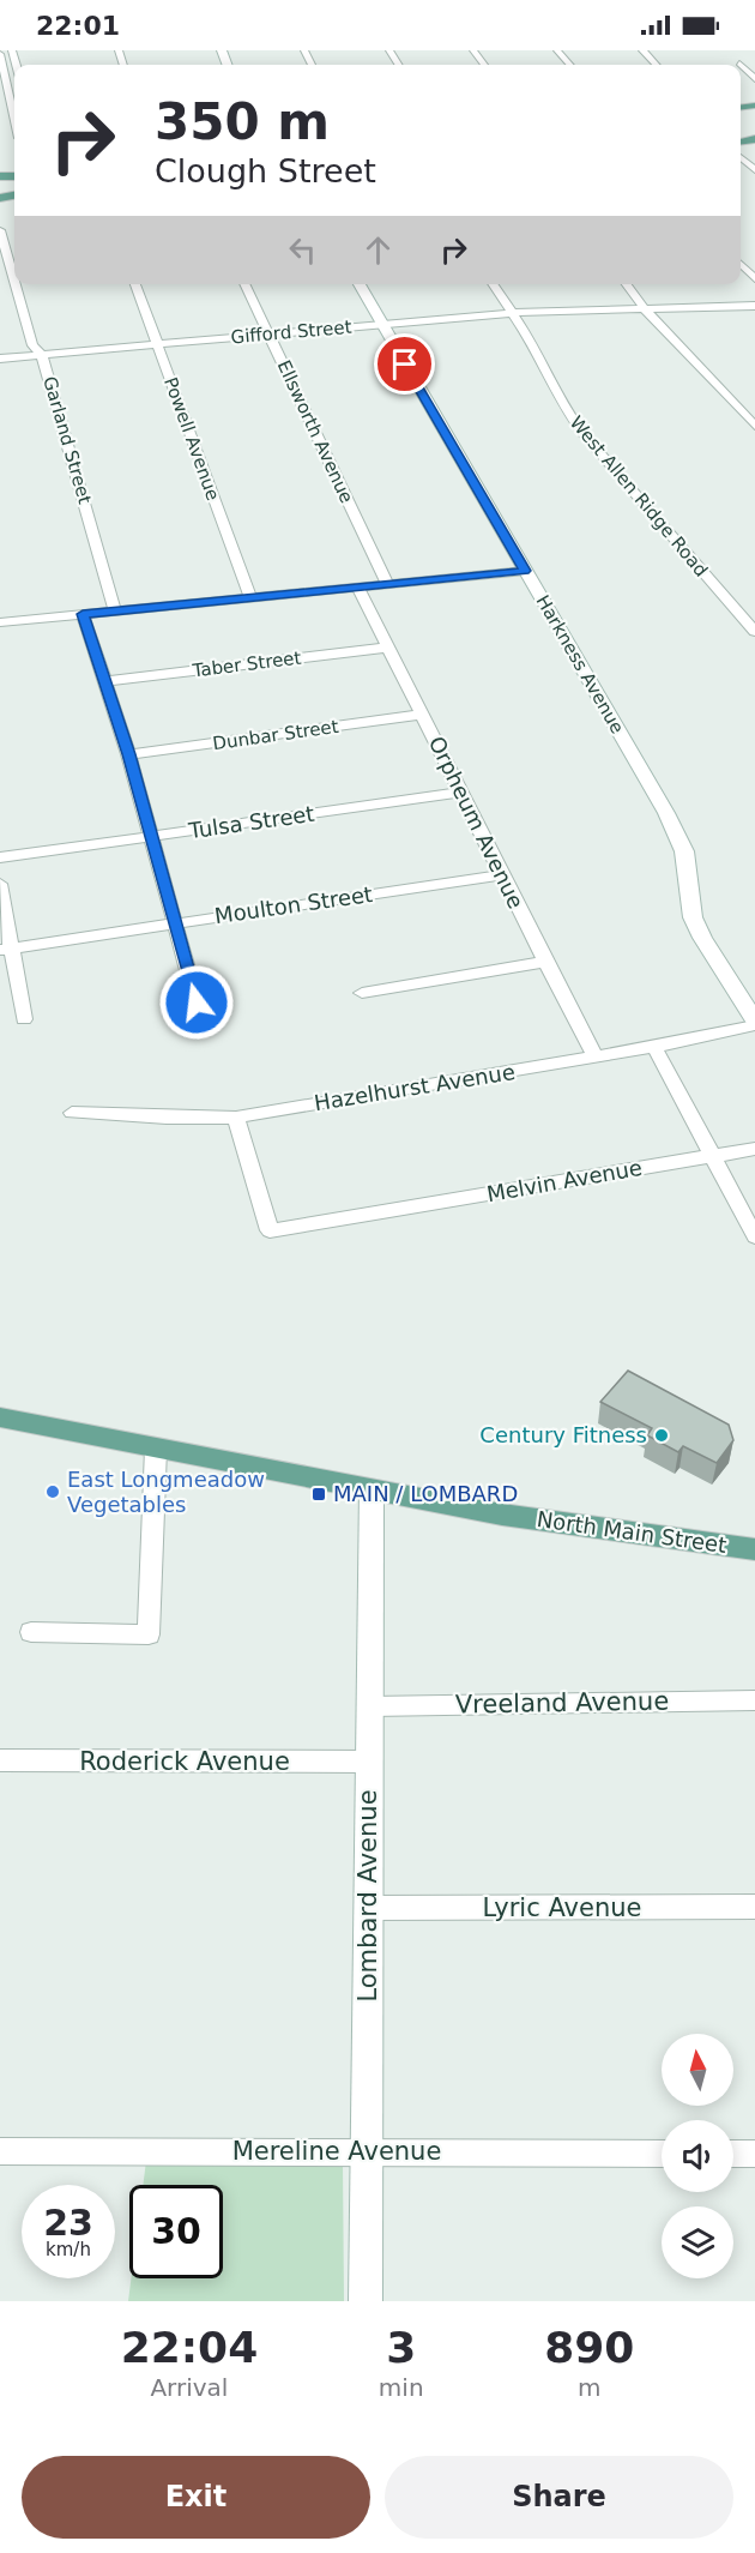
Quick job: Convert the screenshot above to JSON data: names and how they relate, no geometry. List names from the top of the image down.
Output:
{
  "streets": {
    "main road": ["Harkness Avenue", "North Main Street", "Lombard Avenue"],
    "street": [
      "Gifford Street",
      "Ellsworth Avenue",
      "Powell Avenue",
      "Garland Street",
      "West Allen Ridge Road",
      "Taber Street",
      "Dunbar Street",
      "Tulsa Street",
      "Orpheum Avenue",
      "Moulton Street",
      "Hazelhurst Avenue",
      "Melvin Avenue",
      "Vreeland Avenue",
      "Roderick Avenue",
      "Lyric Avenue",
      "Mereline Avenue"
    ]
  },
  "crossings": [
    ["Gifford Street", "Ellsworth Avenue"],
    ["Gifford Street", "Powell Avenue"],
    ["Gifford Street", "Garland Street"],
    ["Gifford Street", "West Allen Ridge Road"],
    ["Gifford Street", "Harkness Avenue"],
    ["Taber Street", "Orpheum Avenue"],
    ["Harkness Avenue", "Hazelhurst Avenue"],
    ["Dunbar Street", "Orpheum Avenue"],
    ["Tulsa Street", "Orpheum Avenue"],
    ["Orpheum Avenue", "Moulton Street"],
    ["Orpheum Avenue", "Hazelhurst Avenue"],
    ["Hazelhurst Avenue", "Melvin Avenue"],
    ["North Main Street", "Lombard Avenue"],
    ["Vreeland Avenue", "Lombard Avenue"],
    ["Roderick Avenue", "Lombard Avenue"],
    ["Lombard Avenue", "Lyric Avenue"],
    ["Lombard Avenue", "Mereline Avenue"]
  ],
  "places": {
    "other": ["Century Fitness", "East Longmeadow Vegetables"],
    "transit": ["MAIN / LOMBARD"]
  },
  "north": "top",
  "page": {
    "status": "22:01",
    "turn": ["350 m", "Clough Street"],
    "speed": "23 km/h",
    "limit": "30",
    "eta": [
      "22:04",
      "Arrival",
      "3",
      "min",
      "890",
      "m"
    ],
    "buttons": ["Exit", "Share"]
  }
}
